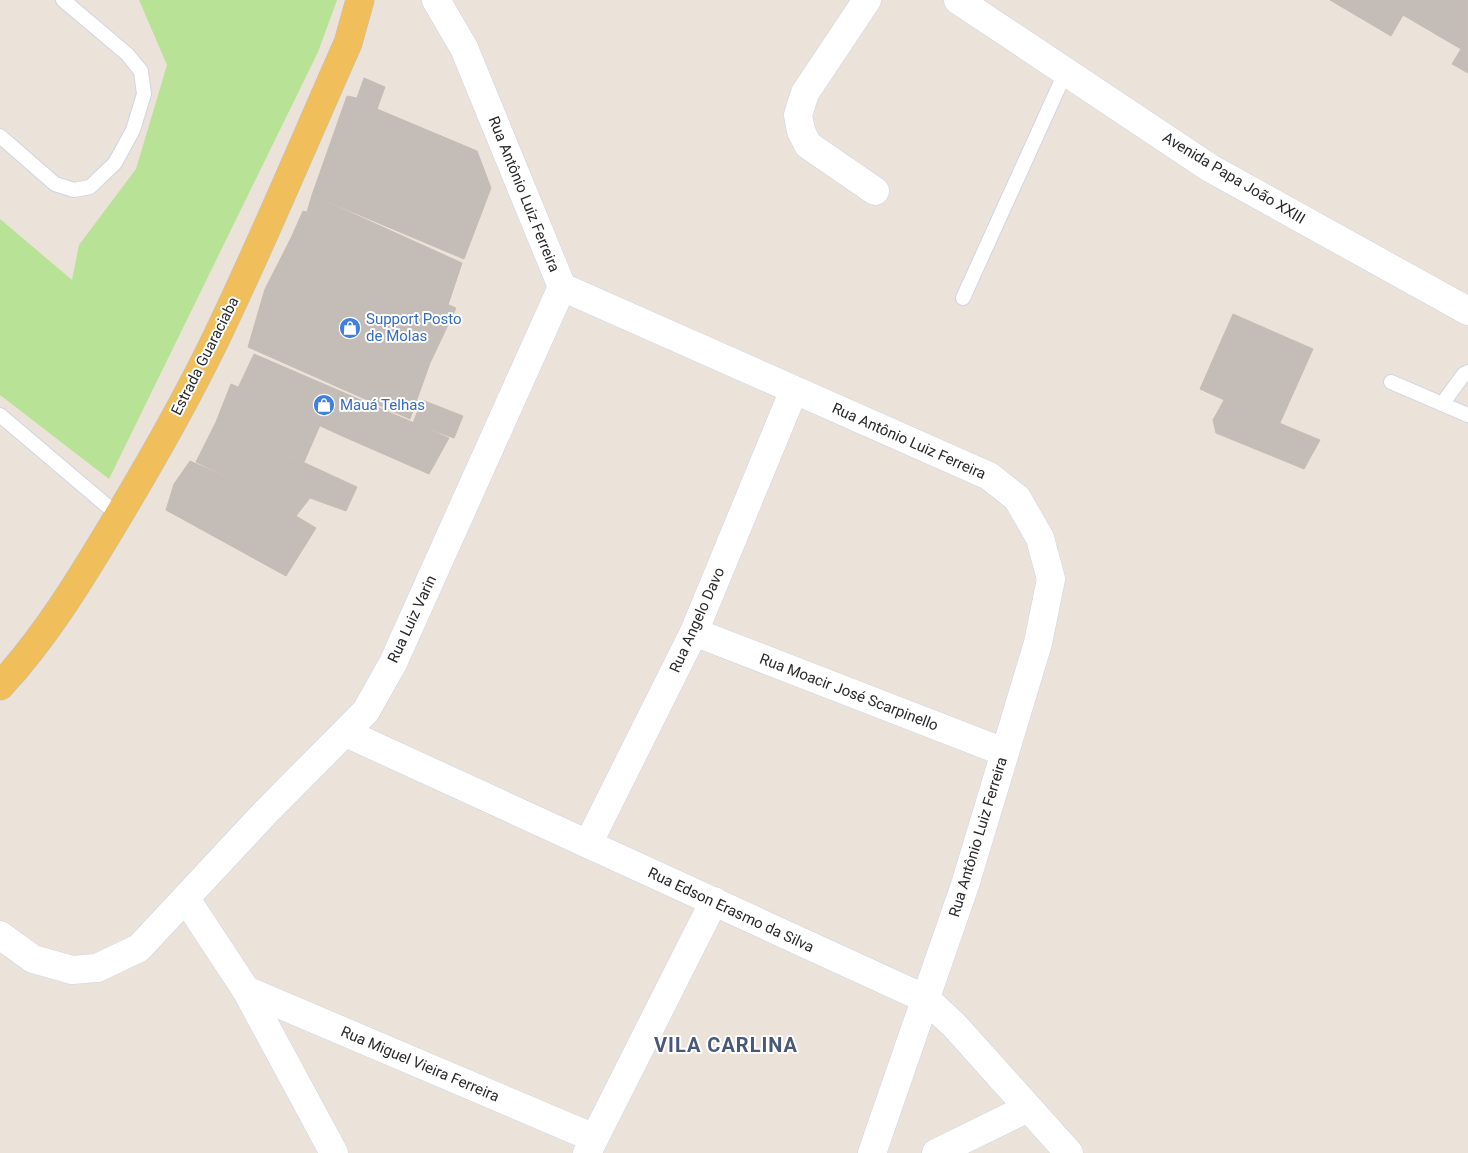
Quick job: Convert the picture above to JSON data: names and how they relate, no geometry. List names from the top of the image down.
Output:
{
  "streets": {
    "main road": ["Estrada Guaraciaba"],
    "street": [
      "Avenida Papa João XXIII",
      "Rua Antônio Luiz Ferreira",
      "Rua Luiz Varin",
      "Rua Angelo Davo",
      "Rua Moacir José Scarpinello",
      "Rua Edson Erasmo da Silva",
      "Rua Miguel Vieira Ferreira"
    ]
  },
  "crossings": [
    ["Rua Antônio Luiz Ferreira", "Rua Luiz Varin"],
    ["Rua Antônio Luiz Ferreira", "Rua Angelo Davo"],
    ["Rua Antônio Luiz Ferreira", "Rua Moacir José Scarpinello"],
    ["Rua Antônio Luiz Ferreira", "Rua Edson Erasmo da Silva"],
    ["Rua Luiz Varin", "Rua Edson Erasmo da Silva"],
    ["Rua Angelo Davo", "Rua Moacir José Scarpinello"],
    ["Rua Angelo Davo", "Rua Edson Erasmo da Silva"]
  ],
  "districts": ["VILA CARLINA"],
  "places": {
    "shop": ["Support Posto de Molas", "Mauá Telhas"]
  }
}
